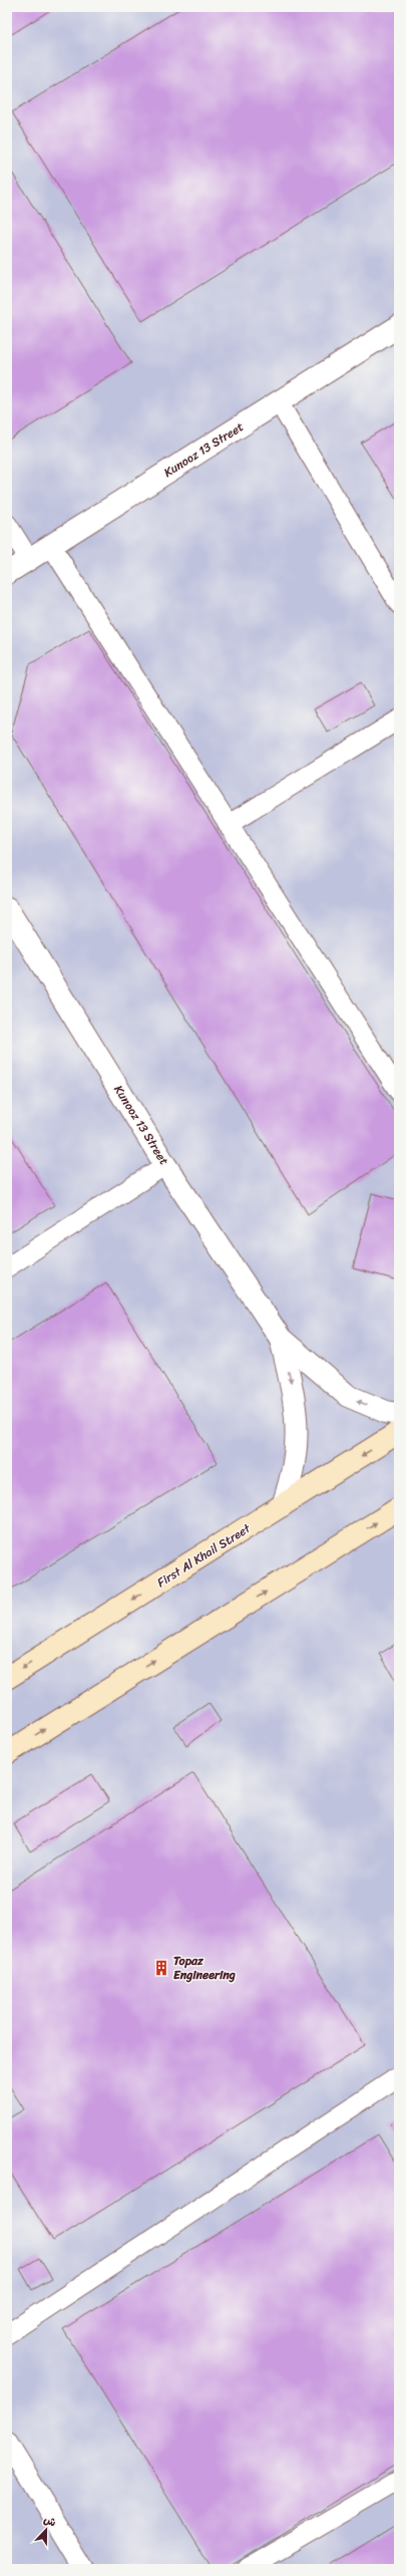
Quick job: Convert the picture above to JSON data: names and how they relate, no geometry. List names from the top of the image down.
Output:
{
  "streets": {
    "main road": ["First Al Khail Street"],
    "street": ["Kunooz 13 Street"]
  },
  "crossings": [
    ["Kunooz 13 Street", "First Al Khail Street"]
  ],
  "places": {
    "building": ["Topaz Engineering"]
  },
  "north": "top"
}
